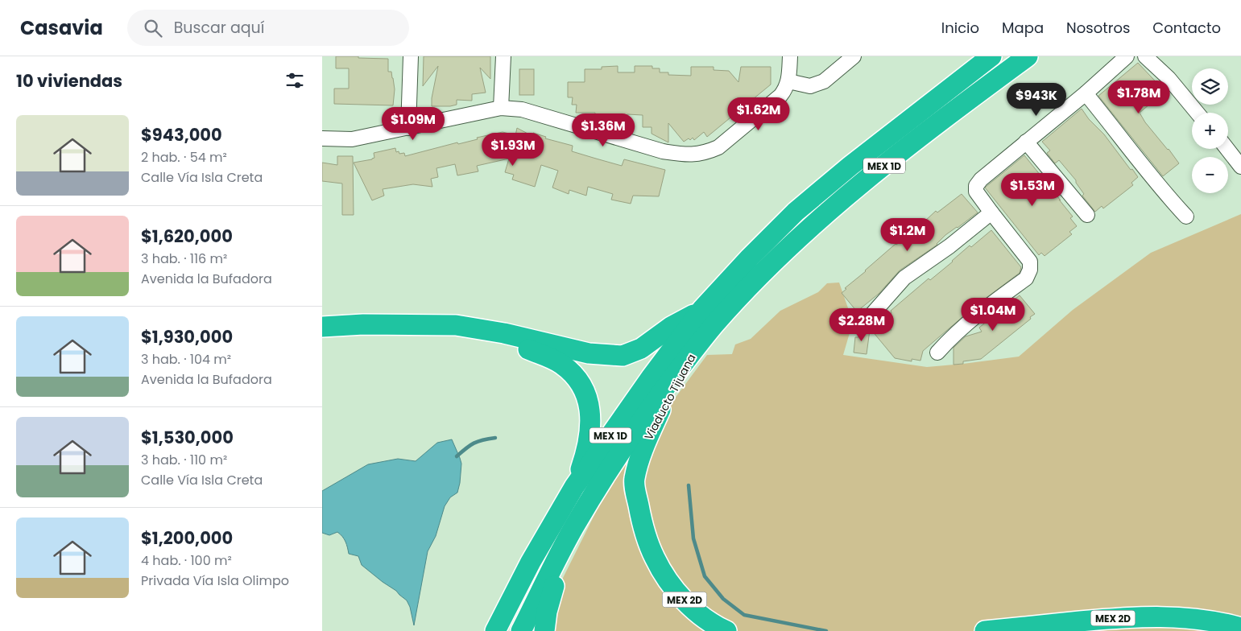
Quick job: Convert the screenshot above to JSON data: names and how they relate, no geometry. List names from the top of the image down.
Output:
{
  "streets": {
    "highway": ["MEX 1D", "Viaducto Tijuana", "MEX 2D"]
  },
  "crossings": [
    ["MEX 1D", "Viaducto Tijuana"]
  ],
  "page": {
    "header": "Casavia",
    "search": "Buscar aquí",
    "nav": [
      "Inicio",
      "Mapa",
      "Nosotros",
      "Contacto"
    ],
    "heading": "10 viviendas",
    "map_buttons": ["+", "−"],
    "price": [
      "$1.78M",
      "$943K",
      "$1.62M",
      "$1.09M",
      "$1.36M",
      "$1.93M",
      "$1.53M",
      "$1.2M",
      "$1.04M",
      "$2.28M"
    ],
    "list": [
      {
        "name": "$943,000",
        "note": "2 hab. · 54 m² · Calle Vía Isla Creta"
      },
      {
        "name": "$1,620,000",
        "note": "3 hab. · 116 m² · Avenida la Bufadora"
      },
      {
        "name": "$1,930,000",
        "note": "3 hab. · 104 m² · Avenida la Bufadora"
      },
      {
        "name": "$1,530,000",
        "note": "3 hab. · 110 m² · Calle Vía Isla Creta"
      },
      {
        "name": "$1,200,000",
        "note": "4 hab. · 100 m² · Privada Vía Isla Olimpo"
      }
    ]
  }
}
